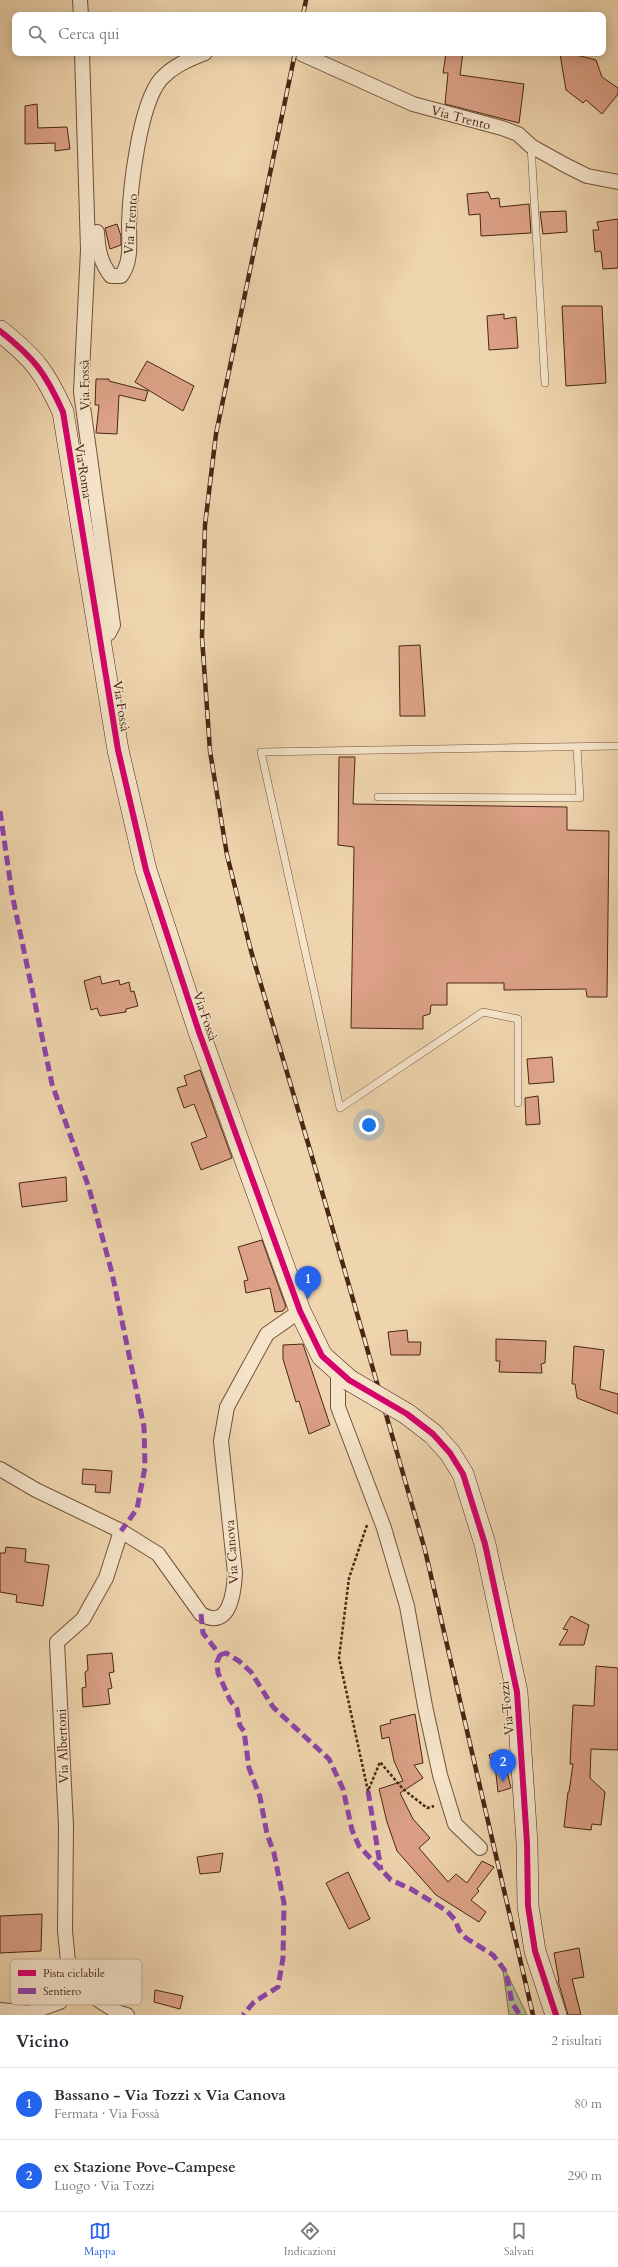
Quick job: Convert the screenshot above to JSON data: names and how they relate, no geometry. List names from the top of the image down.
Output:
{
  "streets": {
    "main road": ["Via Fossà", "Via Roma", "Via Tozzi"],
    "street": ["Via Trento", "Via Canova", "Via Albertoni"]
  },
  "crossings": [
    ["Via Trento", "Via Fossà"],
    ["Via Fossà", "Via Roma"],
    ["Via Fossà", "Via Canova"],
    ["Via Fossà", "Via Tozzi"],
    ["Via Canova", "Via Albertoni"]
  ],
  "legend": ["Pista ciclabile", "Sentiero"],
  "page": {
    "search": "Cerca qui",
    "pins": ["1", "2"],
    "heading": ["Vicino", "2 risultati"],
    "list": [
      {
        "mark": "1",
        "name": "Bassano - Via Tozzi x Via Canova",
        "note": "Fermata · Via Fossà",
        "value": "80 m"
      },
      {
        "mark": "2",
        "name": "ex Stazione Pove-Campese",
        "note": "Luogo · Via Tozzi",
        "value": "290 m"
      }
    ],
    "nav": ["Mappa", "Indicazioni", "Salvati"]
  }
}
